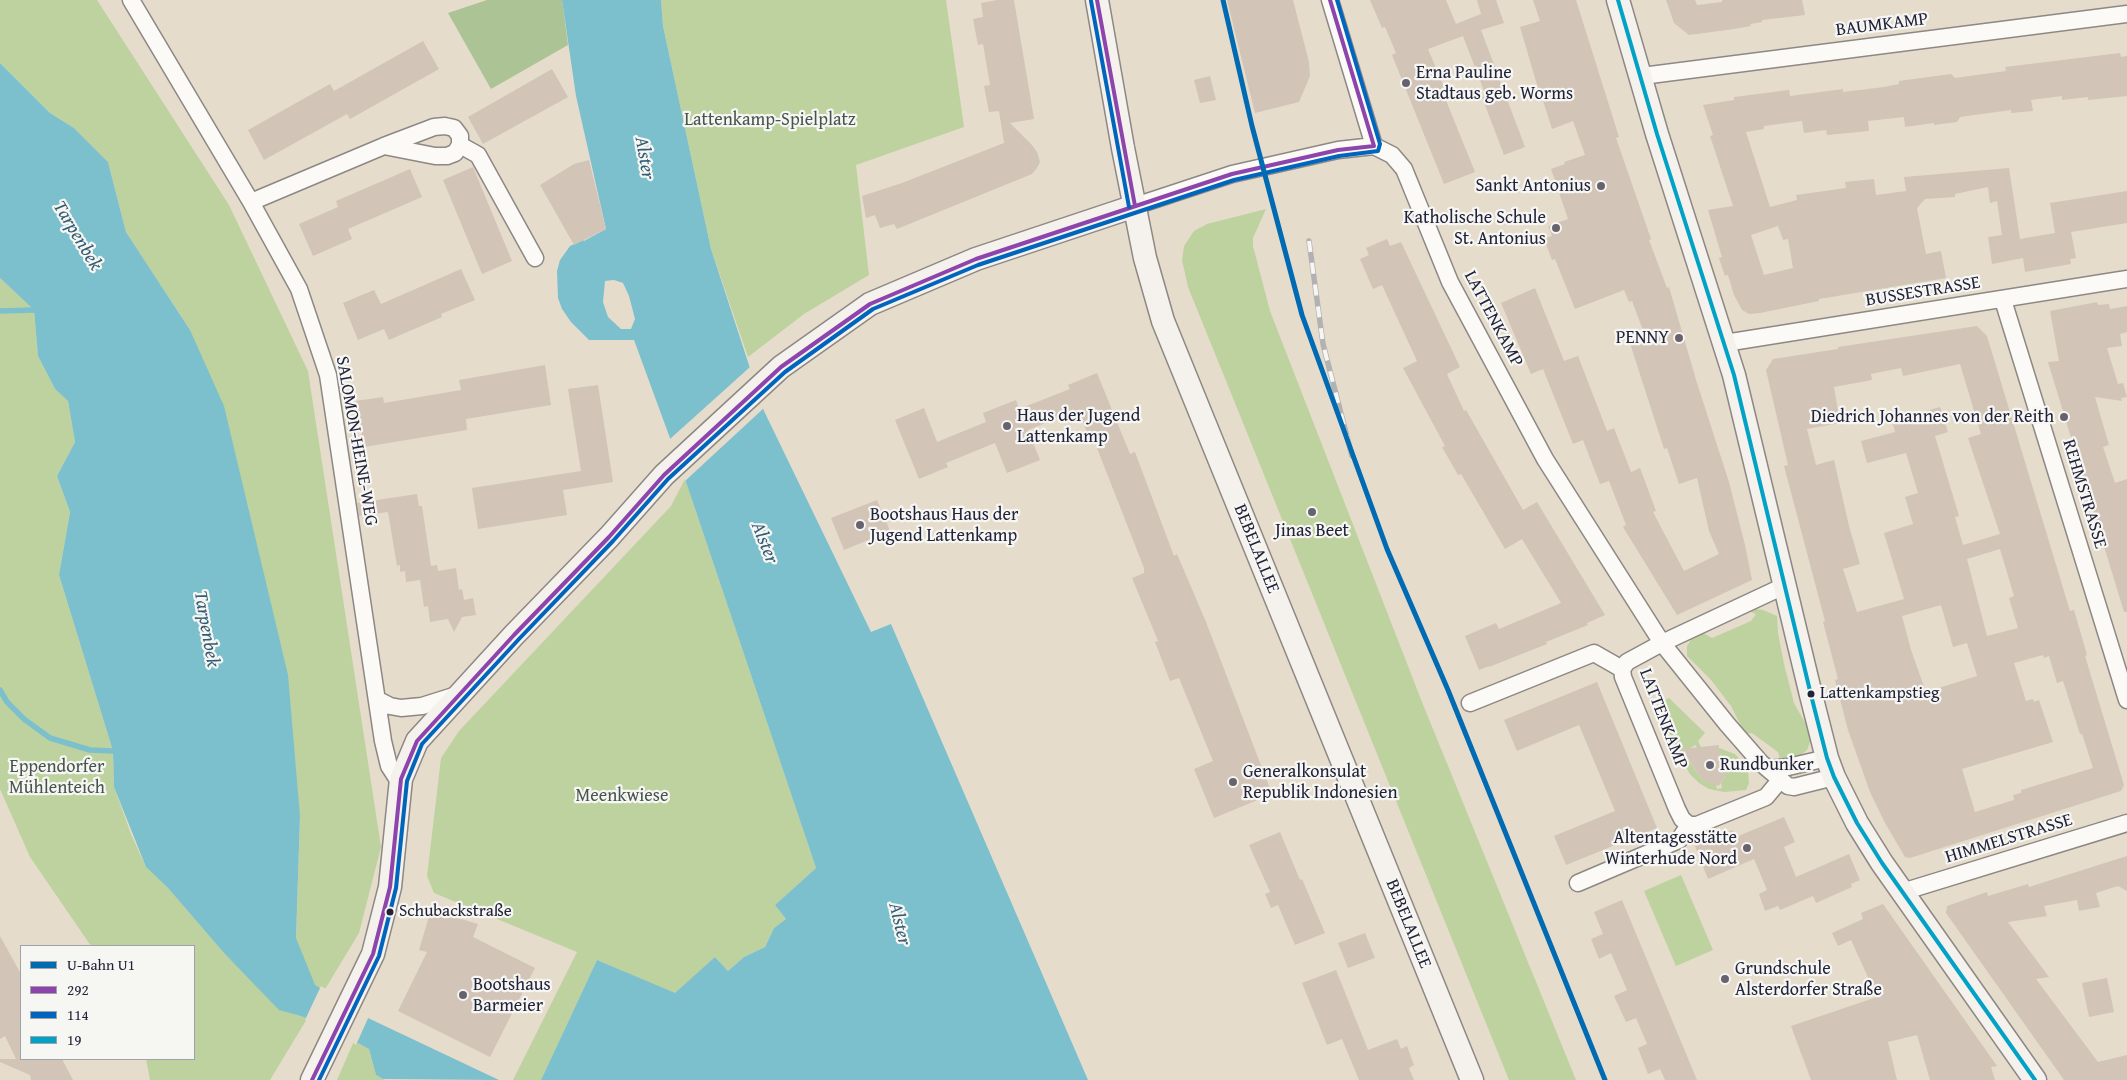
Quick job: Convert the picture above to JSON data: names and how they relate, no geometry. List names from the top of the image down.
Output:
{
  "streets": {
    "street": [
      "BAUMKAMP",
      "BUSSESTRASSE",
      "LATTENKAMP",
      "SALOMON-HEINE-WEG",
      "REHMSTRASSE",
      "BEBELALLEE",
      "HIMMELSTRASSE"
    ]
  },
  "crossings": [
    ["BUSSESTRASSE", "REHMSTRASSE"]
  ],
  "water": ["Alster", "Tarpenbek"],
  "parks": ["Lattenkamp-Spielplatz", "Eppendorfer Mühlenteich", "Meenkwiese"],
  "places": [
    "Erna Pauline Stadtaus geb. Worms",
    "Sankt Antonius",
    "Katholische Schule St. Antonius",
    "PENNY",
    "Diedrich Johannes von der Reith",
    "Haus der Jugend Lattenkamp",
    "Jinas Beet",
    "Bootshaus Haus der Jugend Lattenkamp",
    "Lattenkampstieg",
    "Rundbunker",
    "Generalkonsulat Republik Indonesien",
    "Altentagesstätte Winterhude Nord",
    "Schubackstraße",
    "Grundschule Alsterdorfer Straße",
    "Bootshaus Barmeier"
  ],
  "lines": [
    "metro line U1",
    "transit line 292",
    "transit line 114",
    "transit line 19"
  ],
  "legend": [
    "U-Bahn U1",
    "292",
    "114",
    "19"
  ]
}
